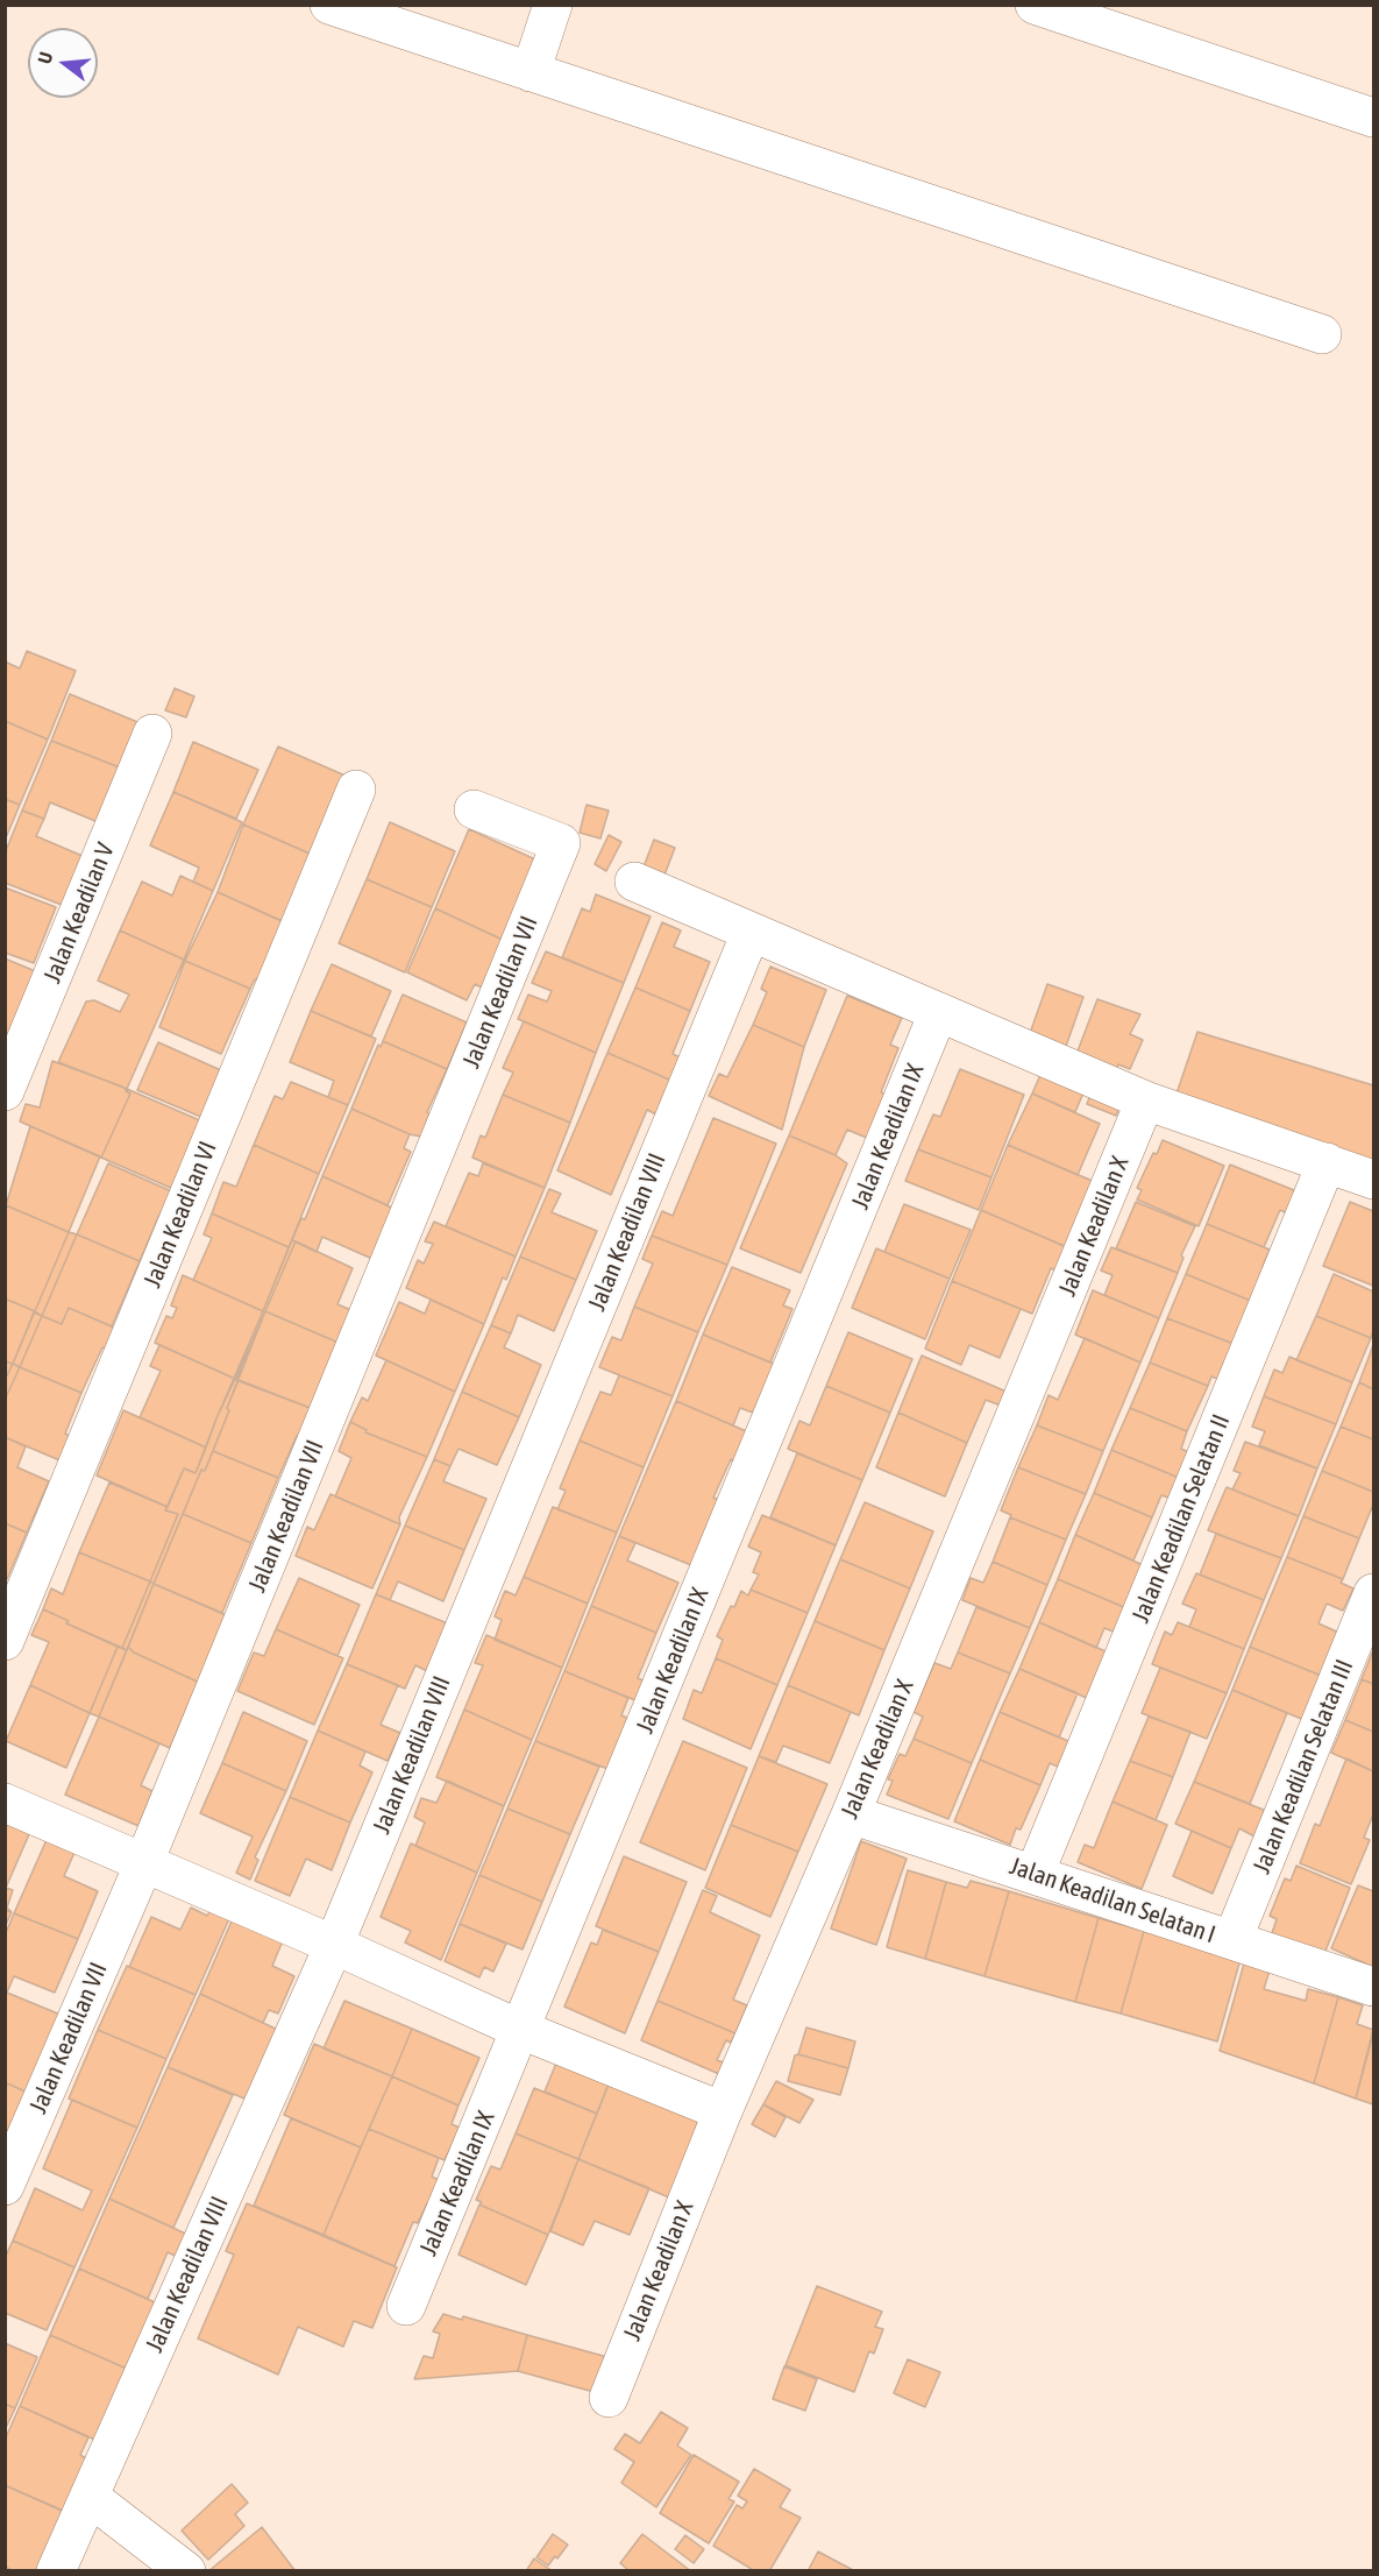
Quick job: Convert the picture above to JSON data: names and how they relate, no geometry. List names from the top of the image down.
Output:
{
  "streets": {
    "street": [
      "Jalan Keadilan V",
      "Jalan Keadilan VII",
      "Jalan Keadilan IX",
      "Jalan Keadilan VI",
      "Jalan Keadilan X",
      "Jalan Keadilan VIII",
      "Jalan Keadilan Selatan II",
      "Jalan Keadilan Selatan III",
      "Jalan Keadilan Selatan I"
    ]
  },
  "crossings": [
    ["Jalan Keadilan X", "Jalan Keadilan Selatan I"],
    ["Jalan Keadilan Selatan II", "Jalan Keadilan Selatan I"],
    ["Jalan Keadilan Selatan III", "Jalan Keadilan Selatan I"]
  ],
  "north": "left"
}
